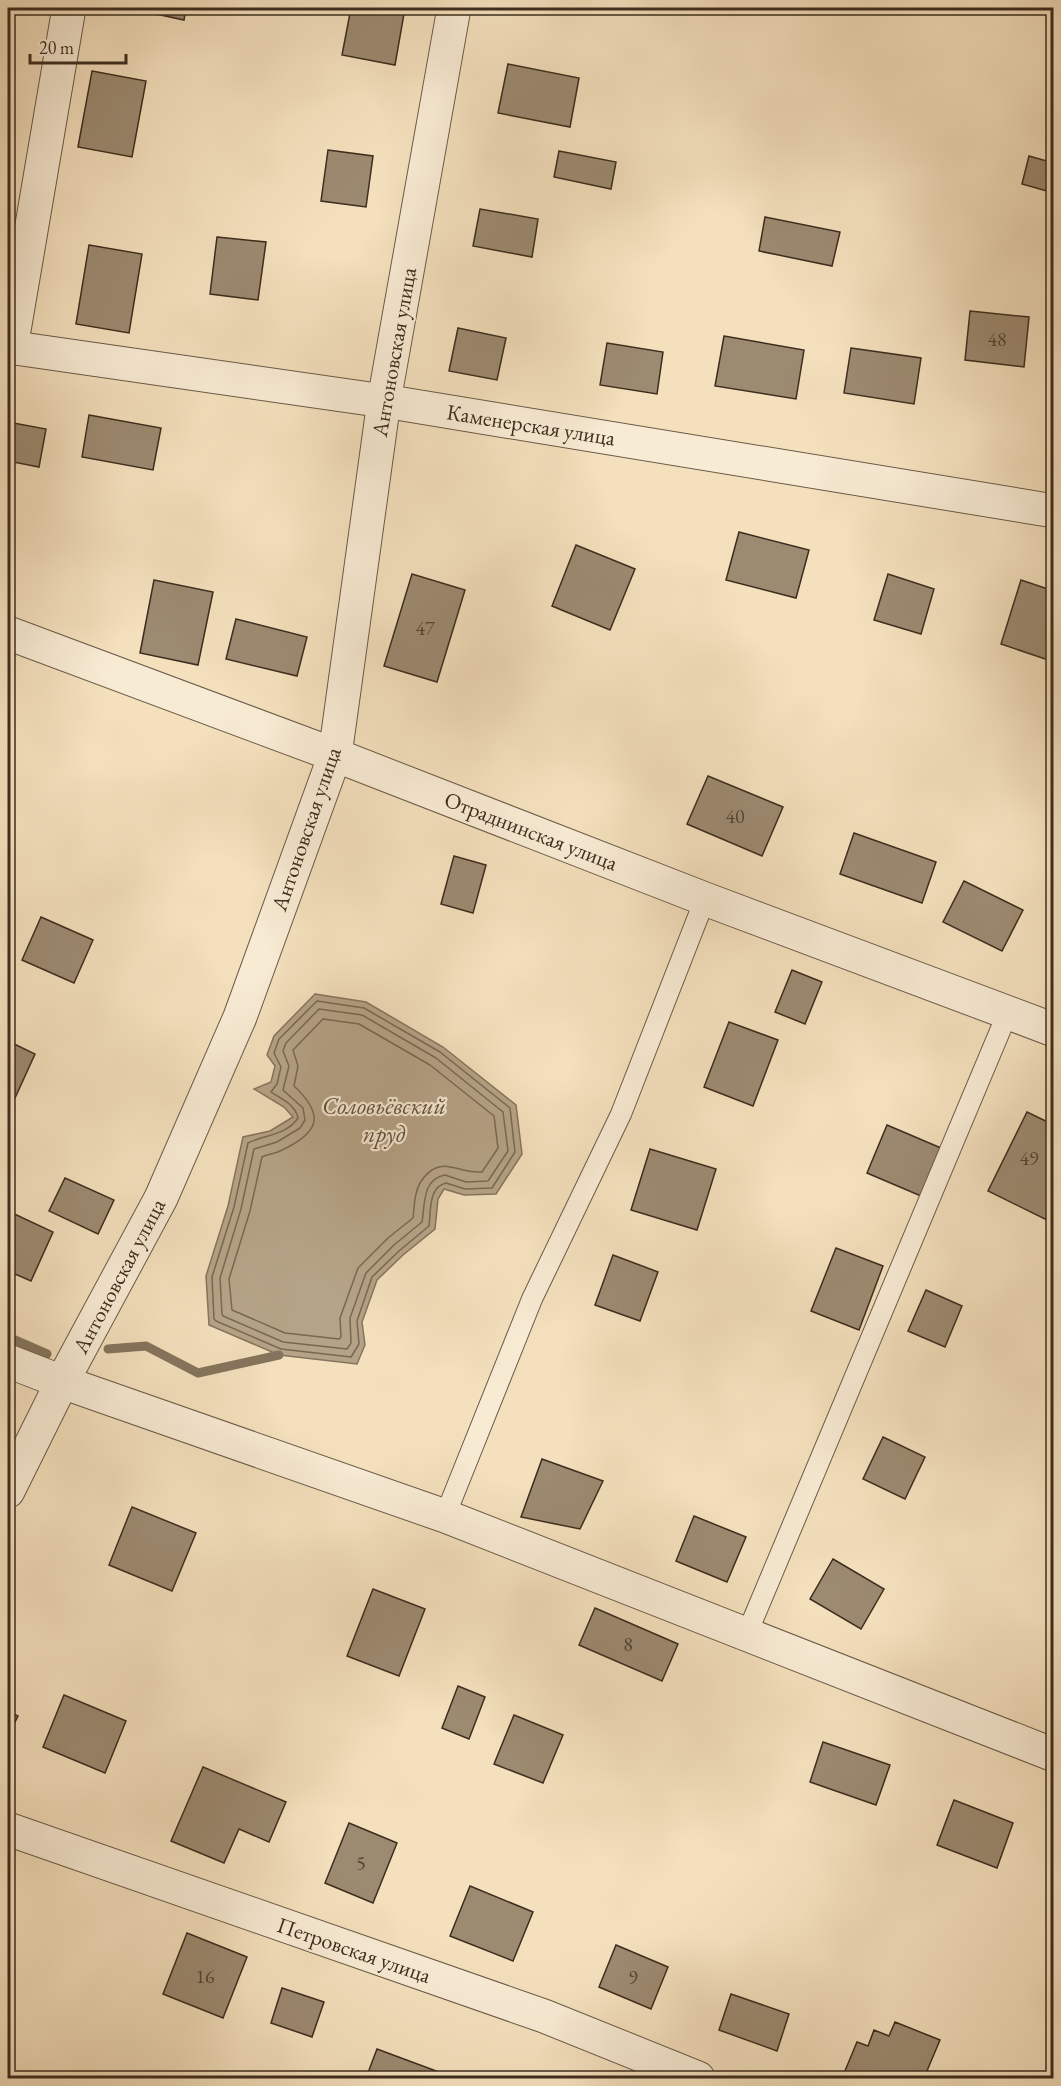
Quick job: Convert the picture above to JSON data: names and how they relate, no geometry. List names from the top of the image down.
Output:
{
  "streets": {
    "street": [
      "Антоновская улица",
      "Каменерская улица",
      "Отраднинская улица",
      "Петровская улица"
    ]
  },
  "crossings": [
    ["Антоновская улица", "Каменерская улица"],
    ["Антоновская улица", "Отраднинская улица"]
  ],
  "water": ["Соловьёвский пруд"],
  "house_numbers": [
    "48",
    "47",
    "40",
    "49",
    "8",
    "5",
    "16",
    "9"
  ],
  "scale_bar": "20 m"
}
